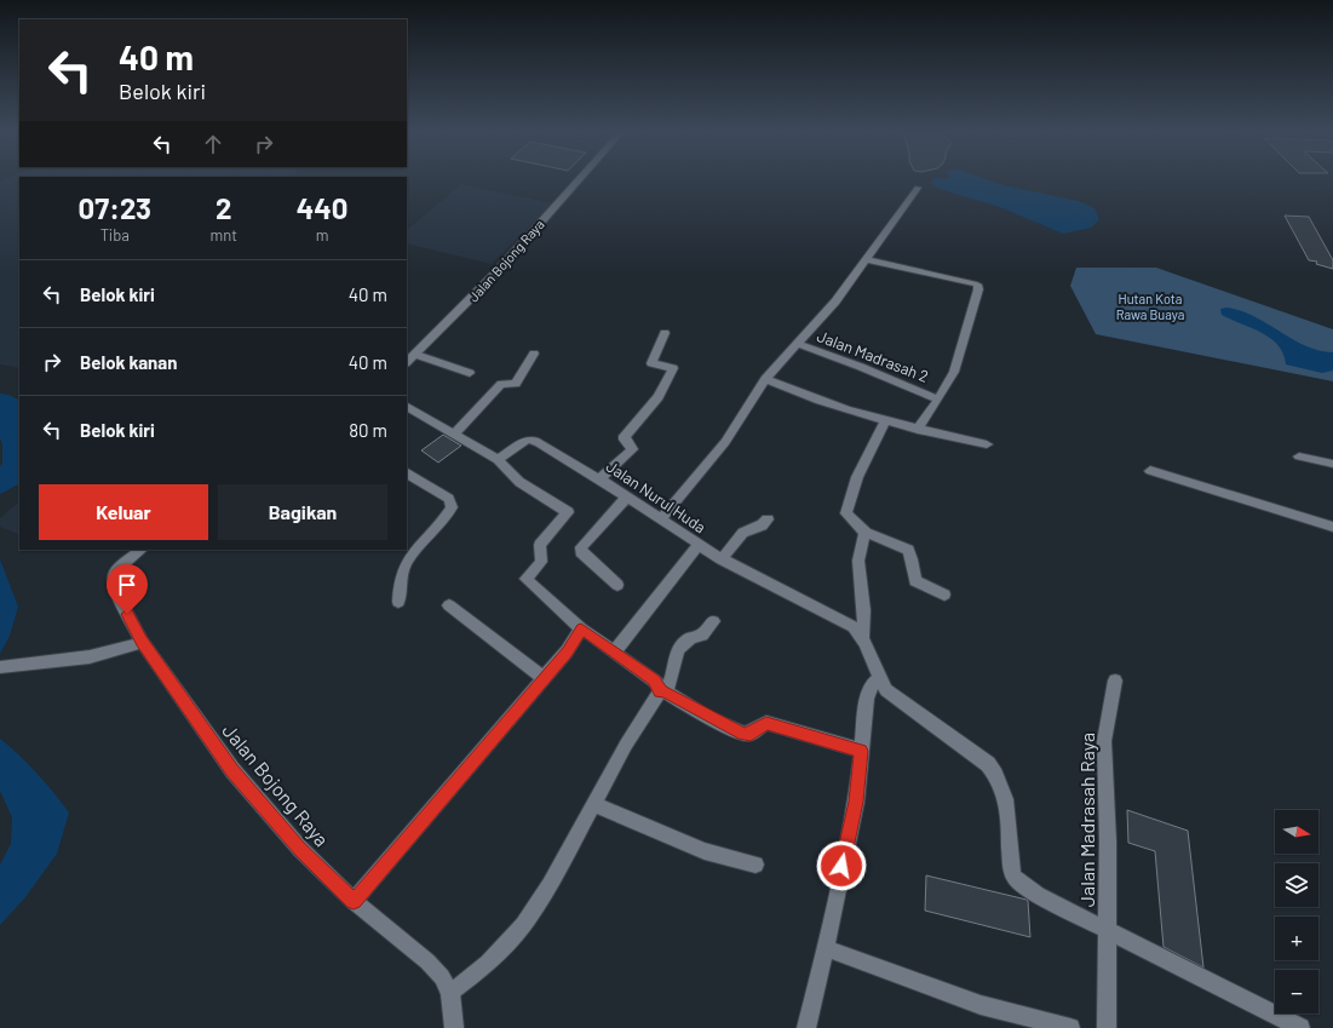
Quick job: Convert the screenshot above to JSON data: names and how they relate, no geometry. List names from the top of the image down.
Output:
{
  "streets": {
    "street": [
      "Jalan Bojong Raya",
      "Jalan Madrasah 2",
      "Jalan Nurul Huda",
      "Jalan Madrasah Raya"
    ]
  },
  "parks": ["Hutan Kota Rawa Buaya"],
  "north": "right",
  "page": {
    "turn": ["40 m", "Belok kiri"],
    "eta": [
      "07:23",
      "Tiba",
      "2",
      "mnt",
      "440",
      "m"
    ],
    "list": [
      {
        "name": "Belok kiri",
        "value": "40 m"
      },
      {
        "name": "Belok kanan",
        "value": "40 m"
      },
      {
        "name": "Belok kiri",
        "value": "80 m"
      }
    ],
    "buttons": ["Keluar", "Bagikan"],
    "map_buttons": ["+", "−"]
  }
}
